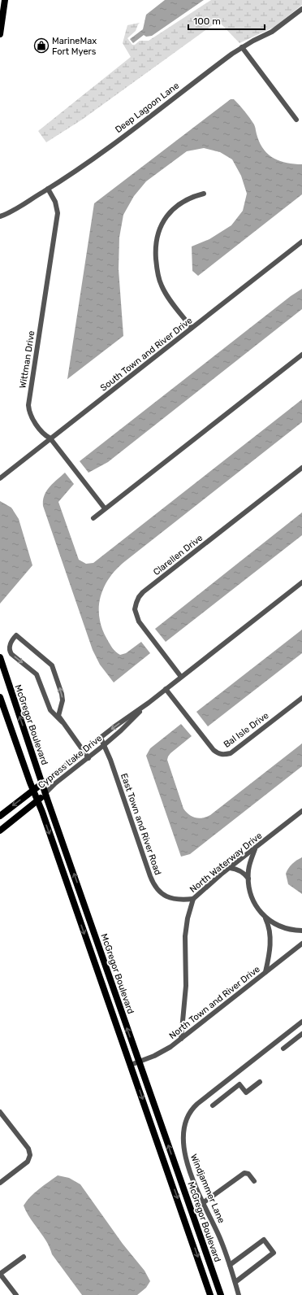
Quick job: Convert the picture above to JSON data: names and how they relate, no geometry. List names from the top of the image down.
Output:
{
  "streets": {
    "main road": ["McGregor Boulevard", "Cypress Lake Drive"],
    "street": [
      "Deep Lagoon Lane",
      "South Town and River Drive",
      "Wittman Drive",
      "Clarellen Drive",
      "Bal Isle Drive",
      "East Town and River Road",
      "North Waterway Drive",
      "North Town and River Drive",
      "Windjammer Lane"
    ]
  },
  "crossings": [
    ["Deep Lagoon Lane", "Wittman Drive"],
    ["South Town and River Drive", "Wittman Drive"],
    ["Clarellen Drive", "Cypress Lake Drive"],
    ["McGregor Boulevard", "Cypress Lake Drive"],
    ["McGregor Boulevard", "North Town and River Drive"],
    ["Bal Isle Drive", "Cypress Lake Drive"],
    ["Cypress Lake Drive", "East Town and River Road"],
    ["East Town and River Road", "North Waterway Drive"],
    ["North Waterway Drive", "North Town and River Drive"]
  ],
  "places": {
    "shop": ["MarineMax Fort Myers"]
  },
  "scale_bar": "100 m"
}
